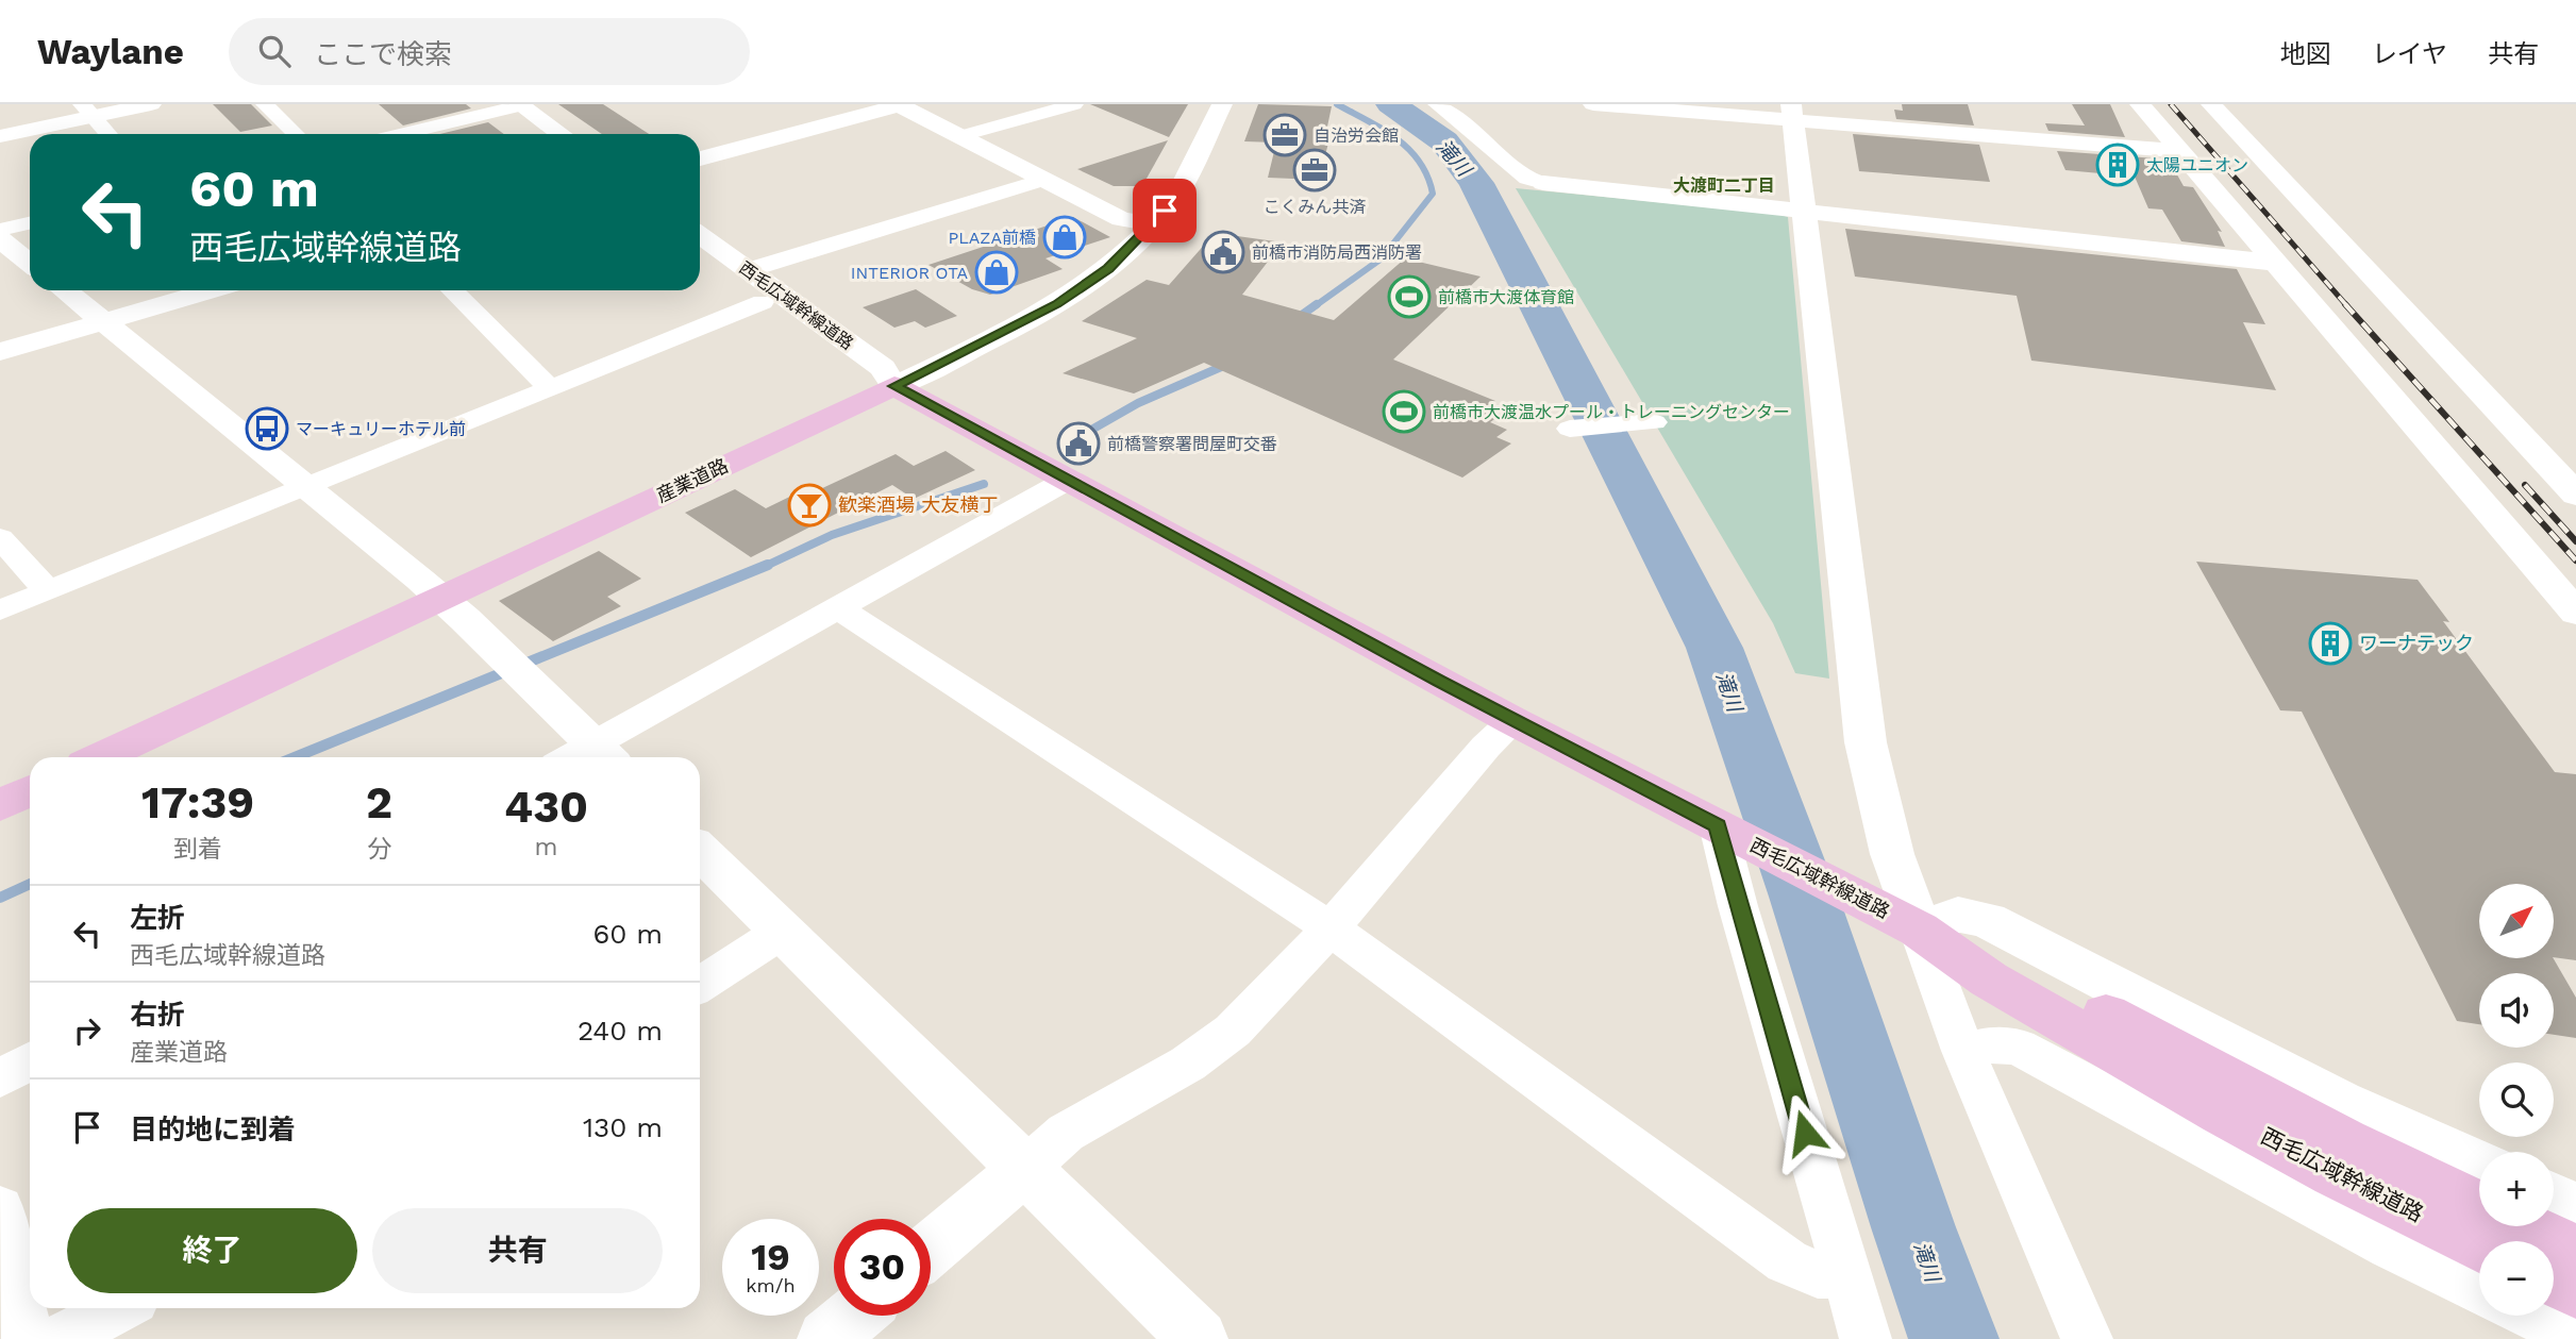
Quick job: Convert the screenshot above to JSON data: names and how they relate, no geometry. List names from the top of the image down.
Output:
{
  "streets": {
    "main road": ["西毛広域幹線道路", "産業道路"]
  },
  "crossings": [
    ["西毛広域幹線道路", "産業道路"]
  ],
  "districts": ["大渡町二丁目"],
  "water": ["滝川"],
  "places": {
    "office": ["自治労会館", "こくみん共済"],
    "building": ["太陽ユニオン", "ワーナテック"],
    "shop": ["PLAZA前橋", "INTERIOR OTA"],
    "public building": ["前橋市消防局西消防署", "前橋警察署問屋町交番"],
    "sports": ["前橋市大渡体育館", "前橋市大渡温水プール・トレーニングセンター"],
    "bus stop": ["マーキュリーホテル前"],
    "bar": ["歓楽酒場 大友横丁"]
  },
  "north": "top right",
  "page": {
    "header": "Waylane",
    "search": "ここで検索",
    "nav": ["地図", "レイヤ", "共有"],
    "turn": ["60 m", "西毛広域幹線道路"],
    "eta": [
      "17:39",
      "到着",
      "2",
      "分",
      "430",
      "m"
    ],
    "map_buttons": ["+", "−"],
    "list": [
      {
        "name": "左折",
        "note": "西毛広域幹線道路",
        "value": "60 m"
      },
      {
        "name": "右折",
        "note": "産業道路",
        "value": "240 m"
      },
      {
        "name": "目的地に到着",
        "value": "130 m"
      }
    ],
    "buttons": ["終了", "共有"],
    "speed": "19 km/h",
    "limit": "30"
  }
}
